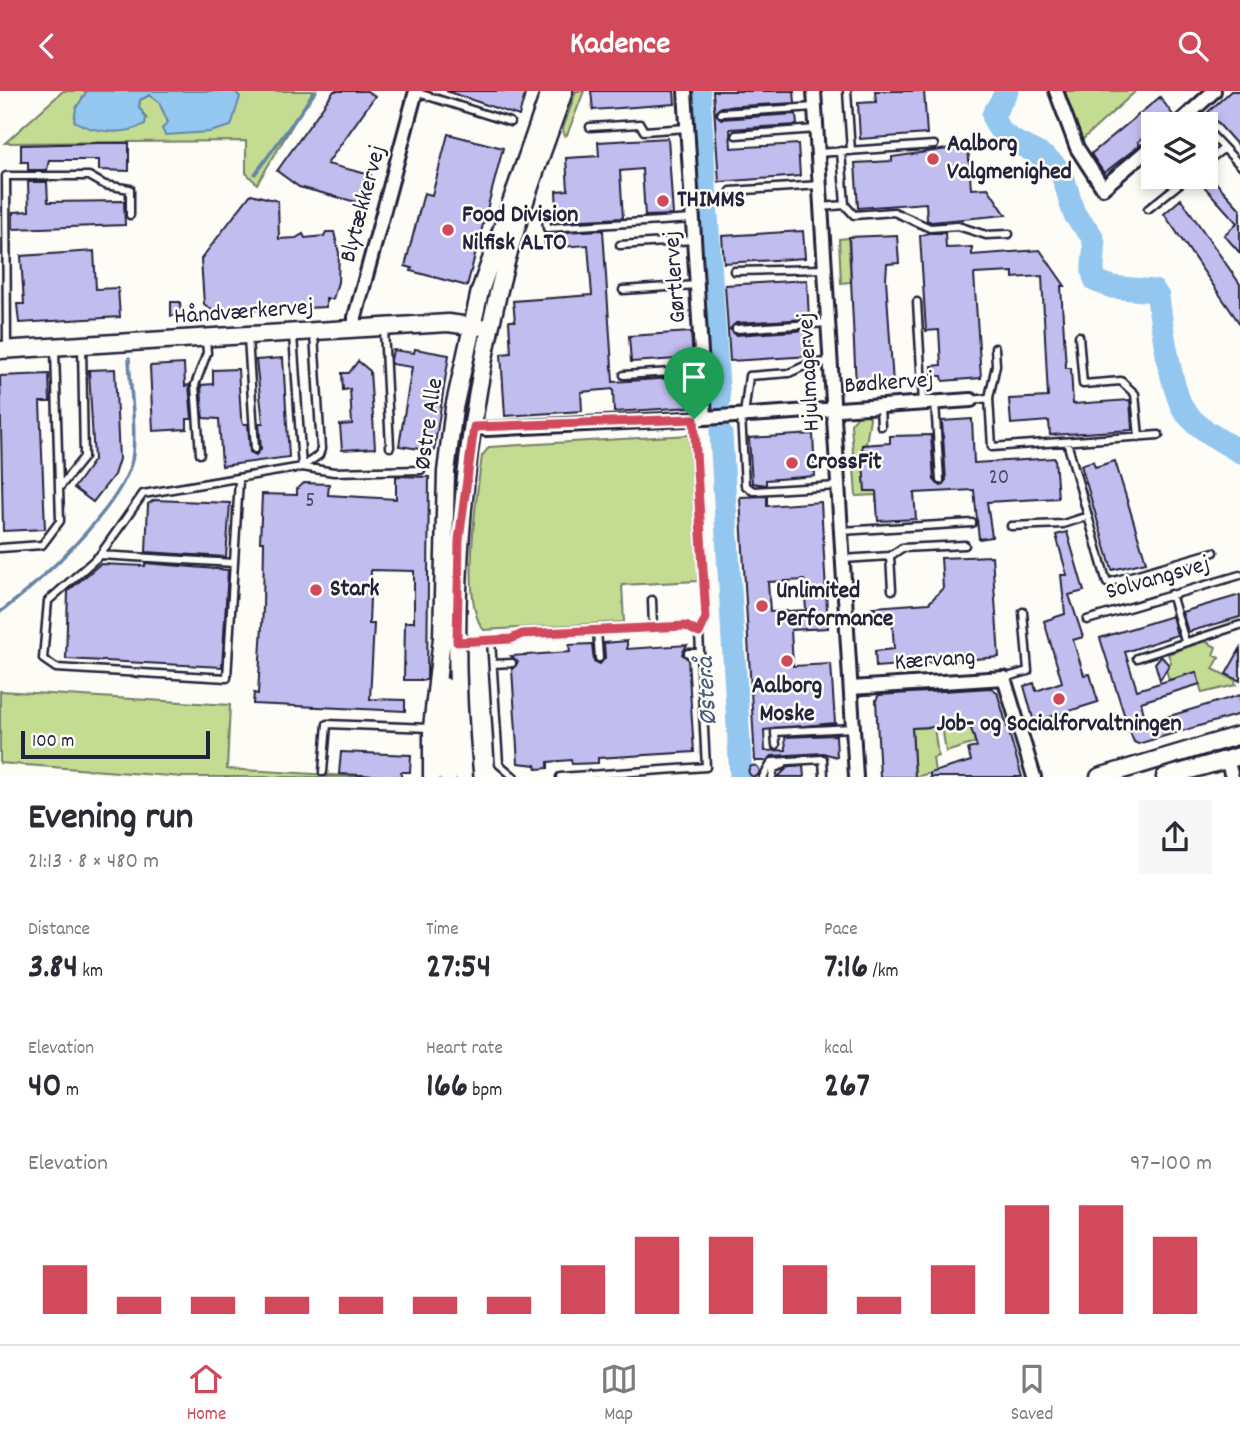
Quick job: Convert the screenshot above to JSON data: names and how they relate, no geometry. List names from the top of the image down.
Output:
{
  "streets": {
    "street": [
      "Blytækkervej",
      "Gørtlervej",
      "Håndværkervej",
      "Hjulmagervej",
      "Bødkervej",
      "Østre Alle",
      "Kærvang"
    ],
    "lane": ["Solvangsvej"]
  },
  "crossings": [
    ["Blytækkervej", "Håndværkervej"],
    ["Gørtlervej", "Bødkervej"],
    ["Håndværkervej", "Østre Alle"],
    ["Hjulmagervej", "Bødkervej"],
    ["Hjulmagervej", "Kærvang"],
    ["Bødkervej", "Østre Alle"]
  ],
  "water": ["Østerå"],
  "places": [
    "Aalborg Valgmenighed",
    "THIMMS",
    "Food Division Nilfisk ALTO",
    "CrossFit",
    "Stark",
    "Unlimited Performance",
    "Aalborg Moske",
    "Job- og Socialforvaltningen"
  ],
  "house_numbers": ["20", "5"],
  "scale_bar": "100 m",
  "page": {
    "header": "Kadence",
    "scale": "100 m",
    "heading": ["Evening run", "21:13 · 8 × 480 m"],
    "stats": [
      ["Distance", "3.84 km"],
      ["Time", "27:54"],
      ["Pace", "7:16 /km"],
      ["Elevation", "40 m"],
      ["Heart rate", "166 bpm"],
      ["kcal", "267"]
    ],
    "chart": ["Elevation", "97–100 m"],
    "tabs": ["Home", "Map", "Saved"]
  }
}
